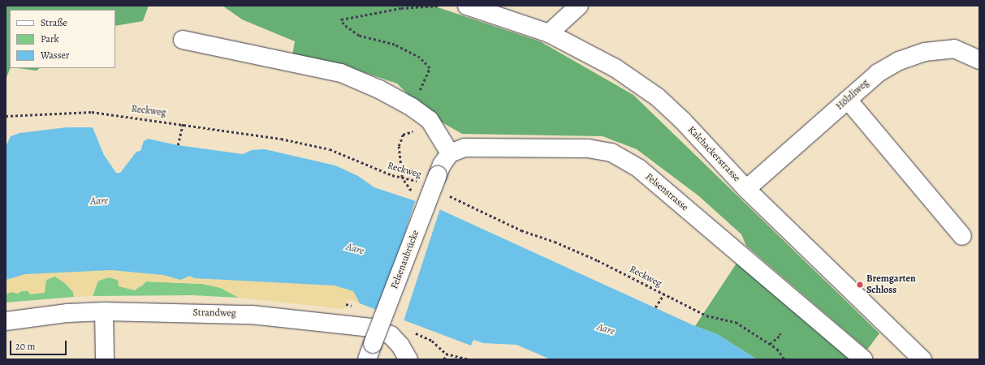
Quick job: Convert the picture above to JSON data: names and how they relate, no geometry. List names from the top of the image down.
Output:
{
  "streets": {
    "street": [
      "Hölzliweg",
      "Kalchackerstrasse",
      "Felsenstrasse",
      "Felsenaubrücke",
      "Strandweg"
    ],
    "path": ["Reckweg"]
  },
  "crossings": [
    ["Hölzliweg", "Kalchackerstrasse"],
    ["Felsenstrasse", "Felsenaubrücke"]
  ],
  "water": ["Aare"],
  "places": ["Bremgarten Schloss"],
  "legend": ["Straße", "Park", "Wasser"],
  "scale_bar": "20 m"
}
